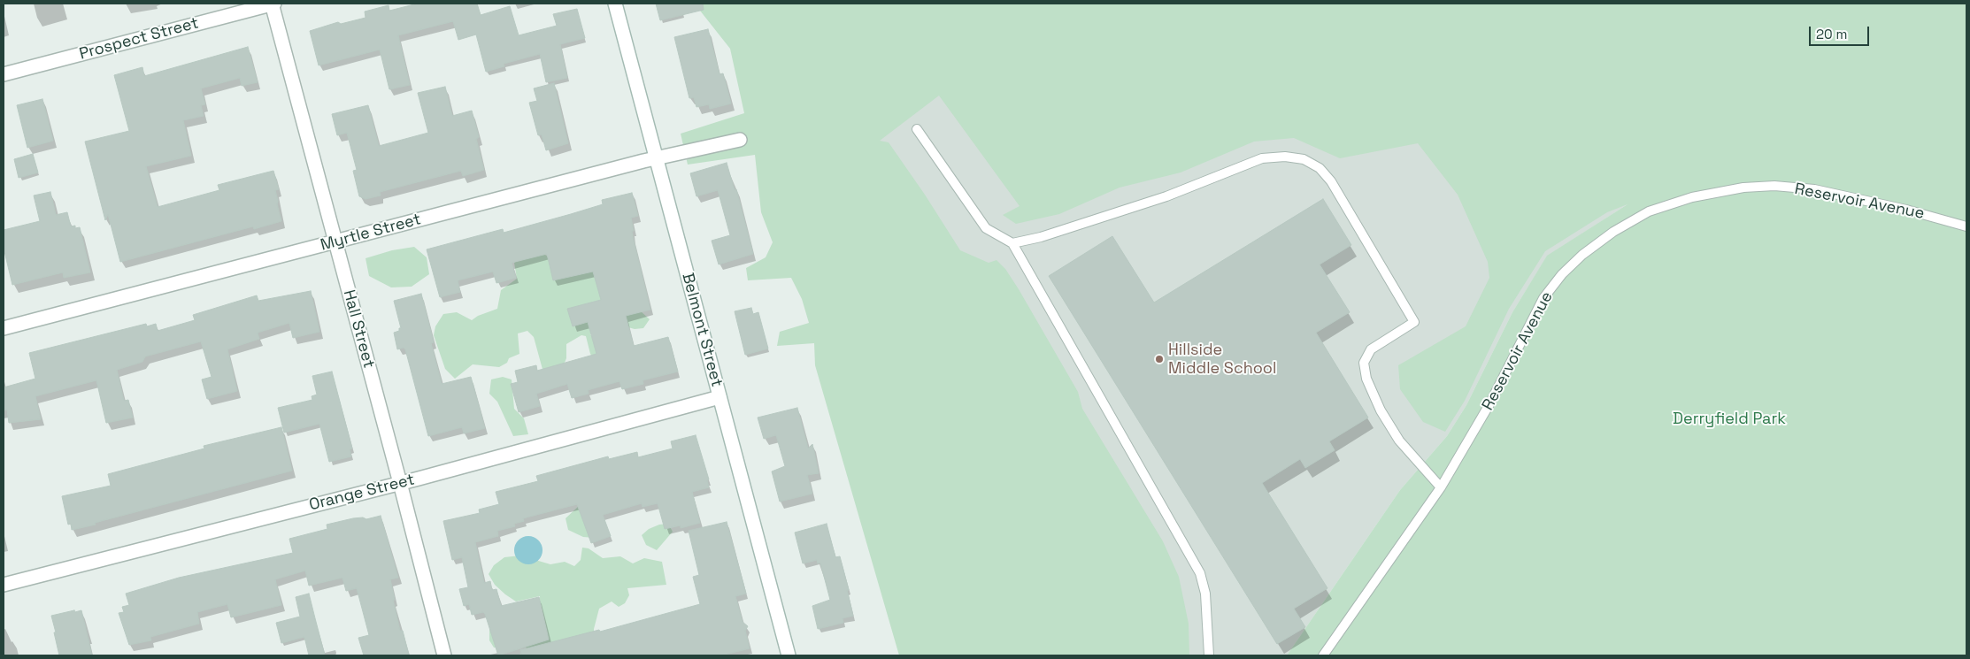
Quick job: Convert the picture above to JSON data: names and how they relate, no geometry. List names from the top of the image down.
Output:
{
  "streets": {
    "street": [
      "Prospect Street",
      "Myrtle Street",
      "Hall Street",
      "Belmont Street",
      "Orange Street"
    ],
    "lane": ["Reservoir Avenue"]
  },
  "crossings": [
    ["Prospect Street", "Hall Street"],
    ["Myrtle Street", "Hall Street"],
    ["Myrtle Street", "Belmont Street"],
    ["Hall Street", "Orange Street"],
    ["Belmont Street", "Orange Street"]
  ],
  "parks": ["Derryfield Park"],
  "places": ["Hillside Middle School"],
  "scale_bar": "20 m"
}
